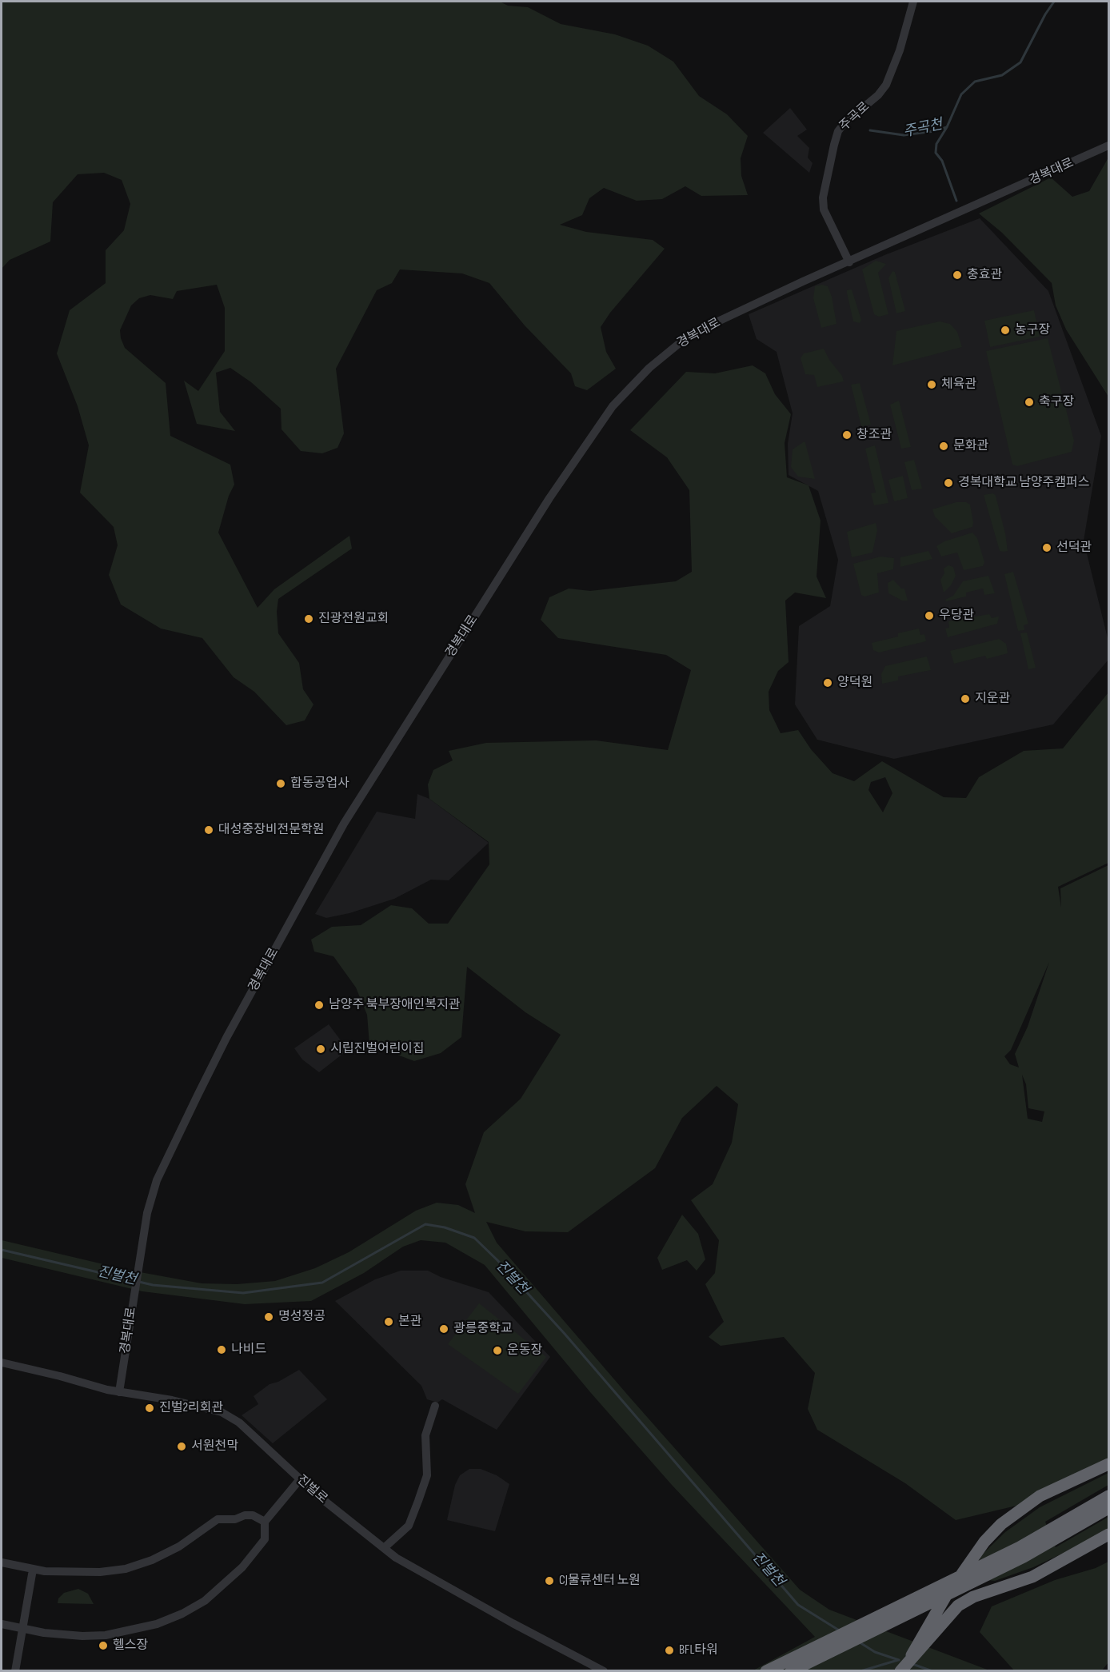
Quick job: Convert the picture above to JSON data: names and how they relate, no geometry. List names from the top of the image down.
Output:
{
  "streets": {
    "street": ["주곡로", "경복대로", "진벌로"]
  },
  "crossings": [
    ["주곡로", "경복대로"],
    ["경복대로", "진벌로"]
  ],
  "water": ["주곡천", "진벌천"],
  "places": [
    "충효관",
    "농구장",
    "체육관",
    "축구장",
    "창조관",
    "문화관",
    "경복대학교 남양주캠퍼스",
    "선덕관",
    "우당관",
    "진광전원교회",
    "양덕원",
    "지운관",
    "합동공업사",
    "대성중장비전문학원",
    "남양주 북부장애인복지관",
    "시립진벌어린이집",
    "명성정공",
    "본관",
    "광릉중학교",
    "나비드",
    "운동장",
    "진벌2리회관",
    "서원천막",
    "CJ물류센터 노원",
    "헬스장",
    "BFL타워"
  ]
}
